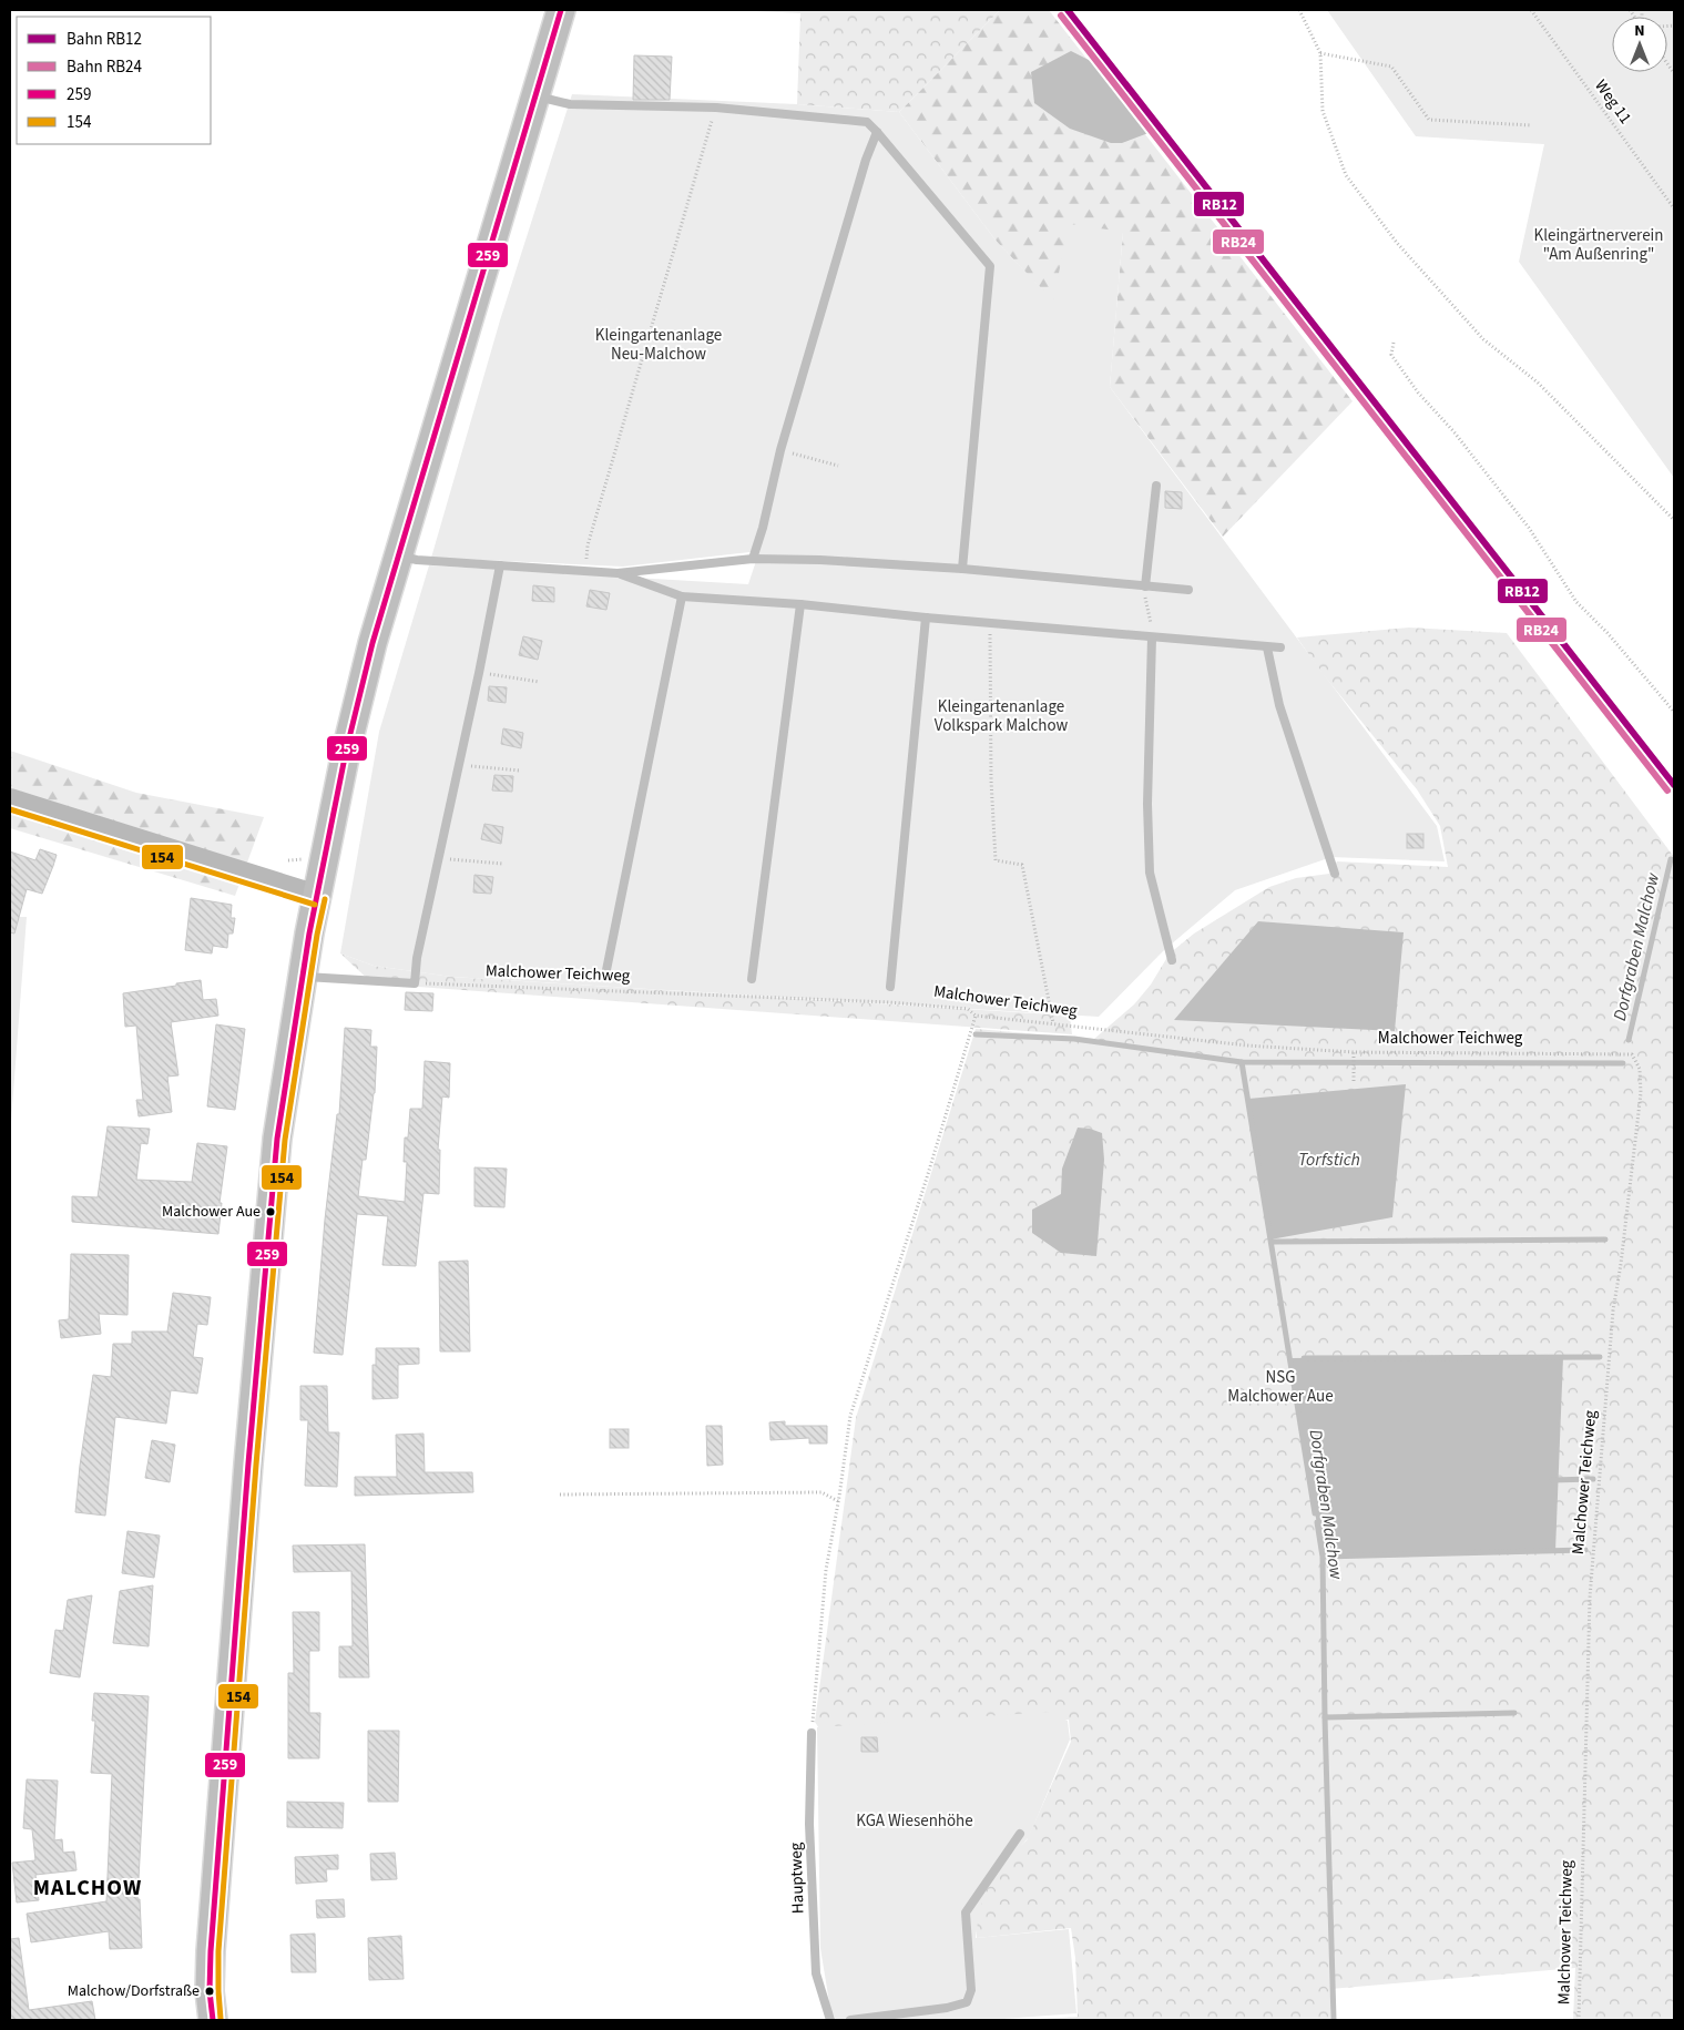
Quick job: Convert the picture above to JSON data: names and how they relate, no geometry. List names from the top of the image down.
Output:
{
  "streets": {
    "lane": ["Hauptweg"],
    "path": ["Weg 11", "Malchower Teichweg"]
  },
  "districts": ["MALCHOW"],
  "water": ["Dorfgraben Malchow", "Torfstich"],
  "parks": [
    "Kleingärtnerverein \"Am Außenring\"",
    "Kleingartenanlage Neu-Malchow",
    "Kleingartenanlage Volkspark Malchow",
    "NSG Malchower Aue",
    "KGA Wiesenhöhe"
  ],
  "places": ["Malchower Aue", "Malchow/Dorfstraße"],
  "lines": [
    "rail line RB12",
    "transit line 259",
    "rail line RB24",
    "transit line 154"
  ],
  "legend": [
    "Bahn RB12",
    "Bahn RB24",
    "259",
    "154"
  ],
  "north": "top"
}
